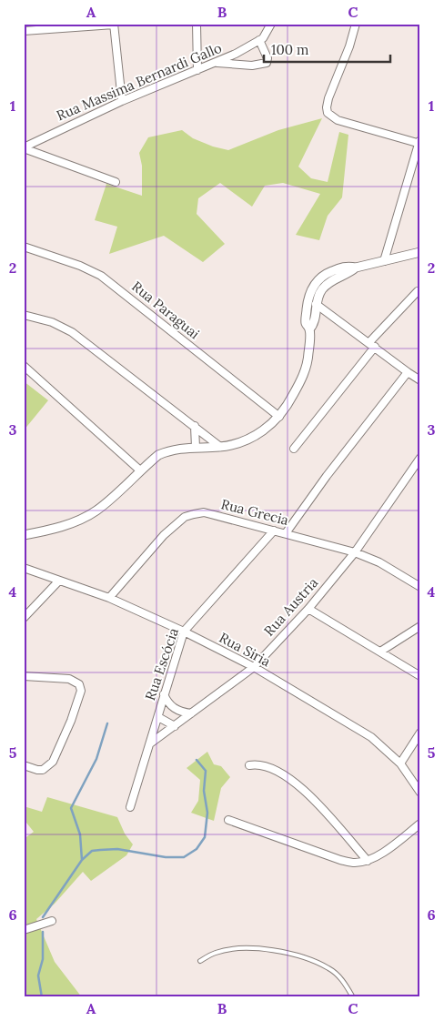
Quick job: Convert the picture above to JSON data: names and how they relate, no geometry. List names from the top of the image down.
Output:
{
  "streets": {
    "street": [
      "Rua Massima Bernardi Gallo",
      "Rua Paraguai",
      "Rua Grecia",
      "Rua Austria",
      "Rua Siria",
      "Rua Escócia"
    ]
  },
  "crossings": [
    ["Rua Grecia", "Rua Austria"],
    ["Rua Grecia", "Rua Siria"],
    ["Rua Grecia", "Rua Escócia"],
    ["Rua Austria", "Rua Siria"],
    ["Rua Austria", "Rua Escócia"],
    ["Rua Siria", "Rua Escócia"]
  ],
  "scale_bar": "100 m",
  "grid": {
    "columns": ["A", "B", "C"],
    "rows": [
      "1",
      "2",
      "3",
      "4",
      "5",
      "6"
    ]
  }
}
